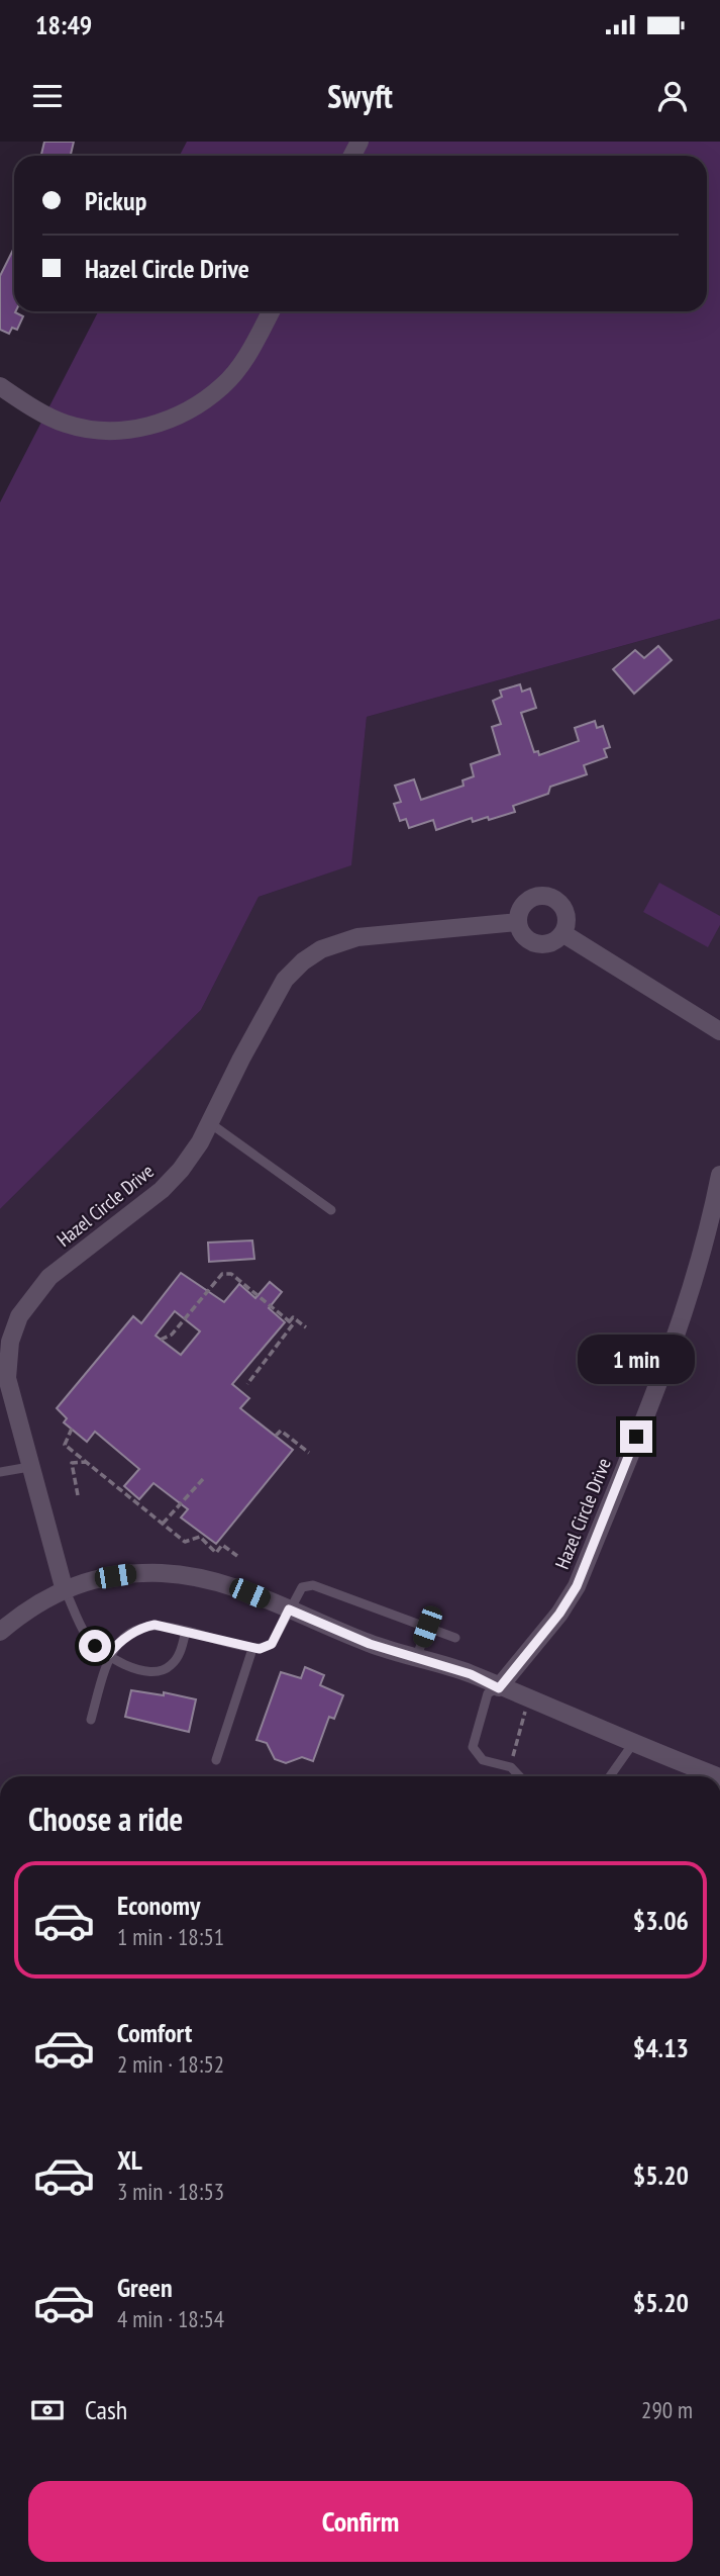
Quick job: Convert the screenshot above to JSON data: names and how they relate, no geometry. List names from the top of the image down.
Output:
{
  "streets": {
    "street": ["Hazel Circle Drive"]
  },
  "page": {
    "status": "18:49",
    "header": "Swyft",
    "banner": ["Pickup", "Hazel Circle Drive"],
    "bubble": "1 min",
    "heading": "Choose a ride",
    "list": [
      {
        "name": "Economy",
        "note": "1 min · 18:51",
        "value": "$3.06"
      },
      {
        "name": "Comfort",
        "note": "2 min · 18:52",
        "value": "$4.13"
      },
      {
        "name": "XL",
        "note": "3 min · 18:53",
        "value": "$5.20"
      },
      {
        "name": "Green",
        "note": "4 min · 18:54",
        "value": "$5.20"
      }
    ],
    "pay": ["Cash", "290 m"],
    "buttons": "Confirm"
  }
}
